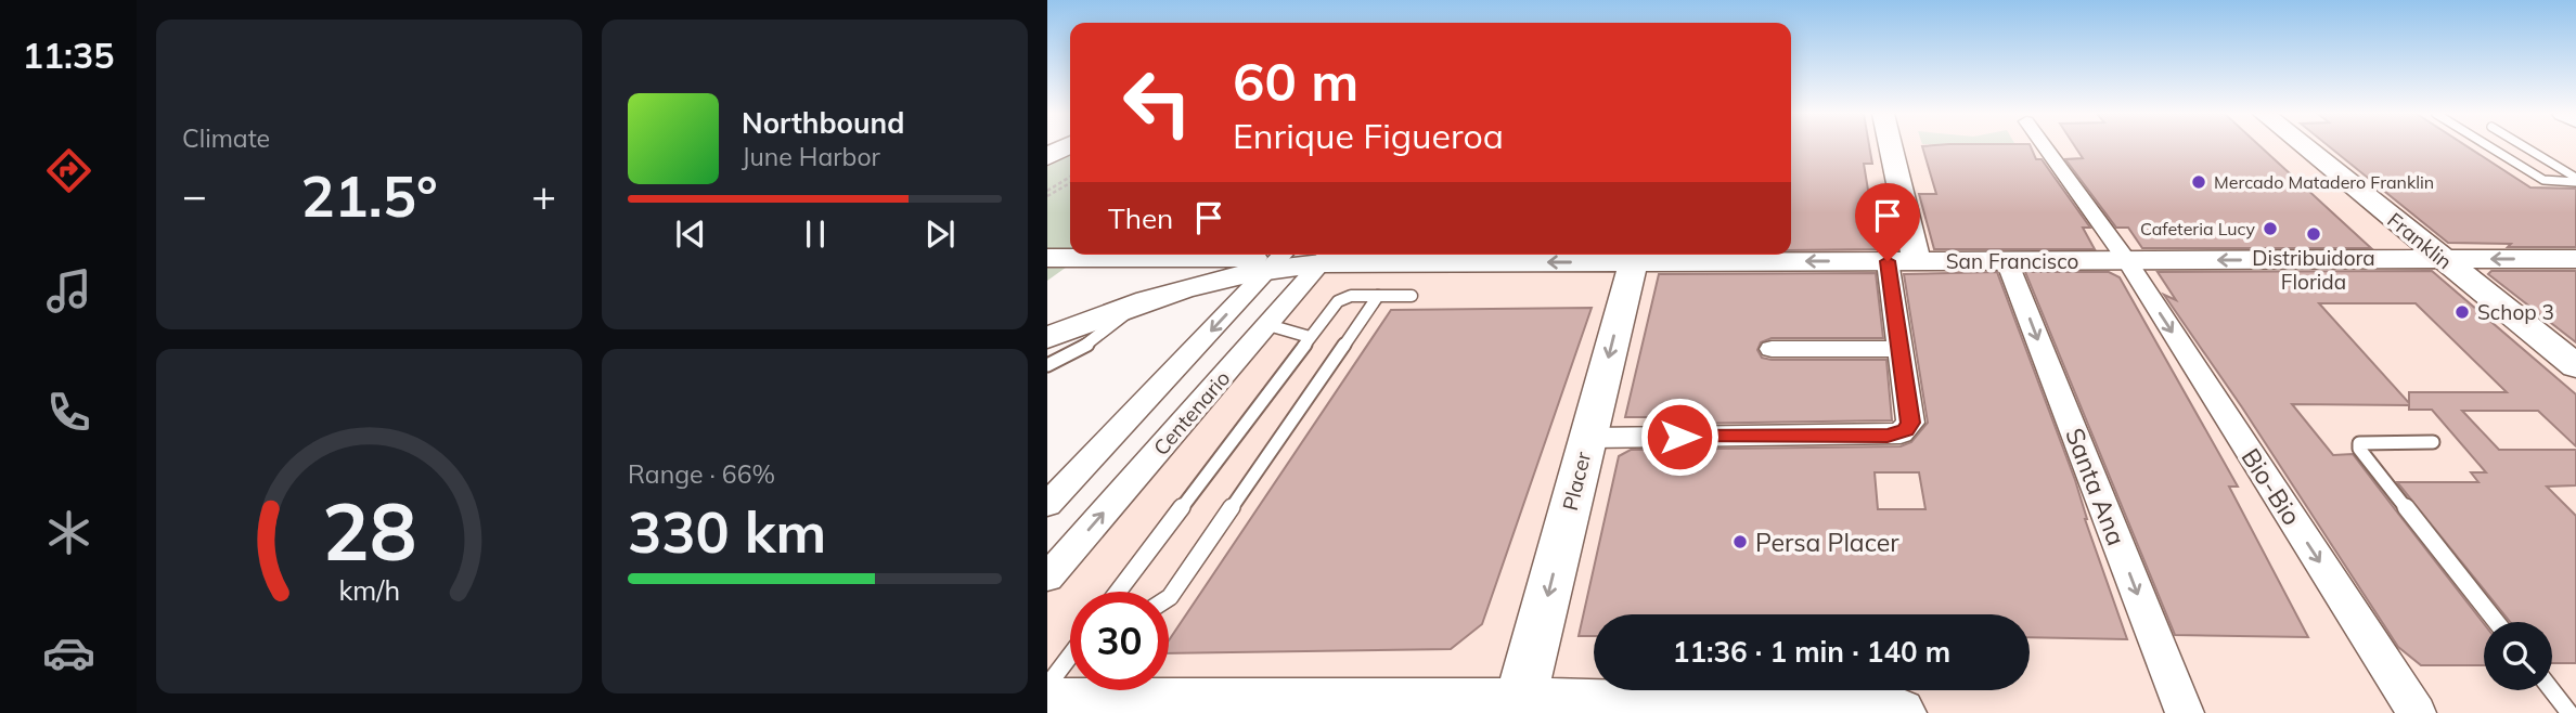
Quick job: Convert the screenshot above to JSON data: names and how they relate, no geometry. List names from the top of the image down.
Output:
{
  "streets": {
    "main road": ["Franklin", "San Francisco", "Placer"],
    "street": ["Centenario", "Santa Ana", "Bio-Bio"]
  },
  "crossings": [
    ["Franklin", "San Francisco"],
    ["San Francisco", "Centenario"],
    ["San Francisco", "Placer"],
    ["San Francisco", "Santa Ana"],
    ["San Francisco", "Bio-Bio"]
  ],
  "one_way": [
    "San Francisco",
    "Placer",
    "Santa Ana",
    "Bio-Bio"
  ],
  "places": [
    "Mercado Matadero Franklin",
    "Cafeteria Lucy",
    "Distribuidora Florida",
    "Schop 3",
    "Persa Placer"
  ],
  "page": {
    "tabs": "11:35",
    "tile": [
      "Climate",
      ["Range · 66%", "330 km"]
    ],
    "turn": ["60 m", "Enrique Figueroa"],
    "song": ["Northbound", "June Harbor"],
    "heat": ["−", "21.5°", "+"],
    "then": "Then",
    "limit": "30",
    "trip": "11:36 · 1 min · 140 m",
    "gauge": ["28", "km/h"]
  }
}
